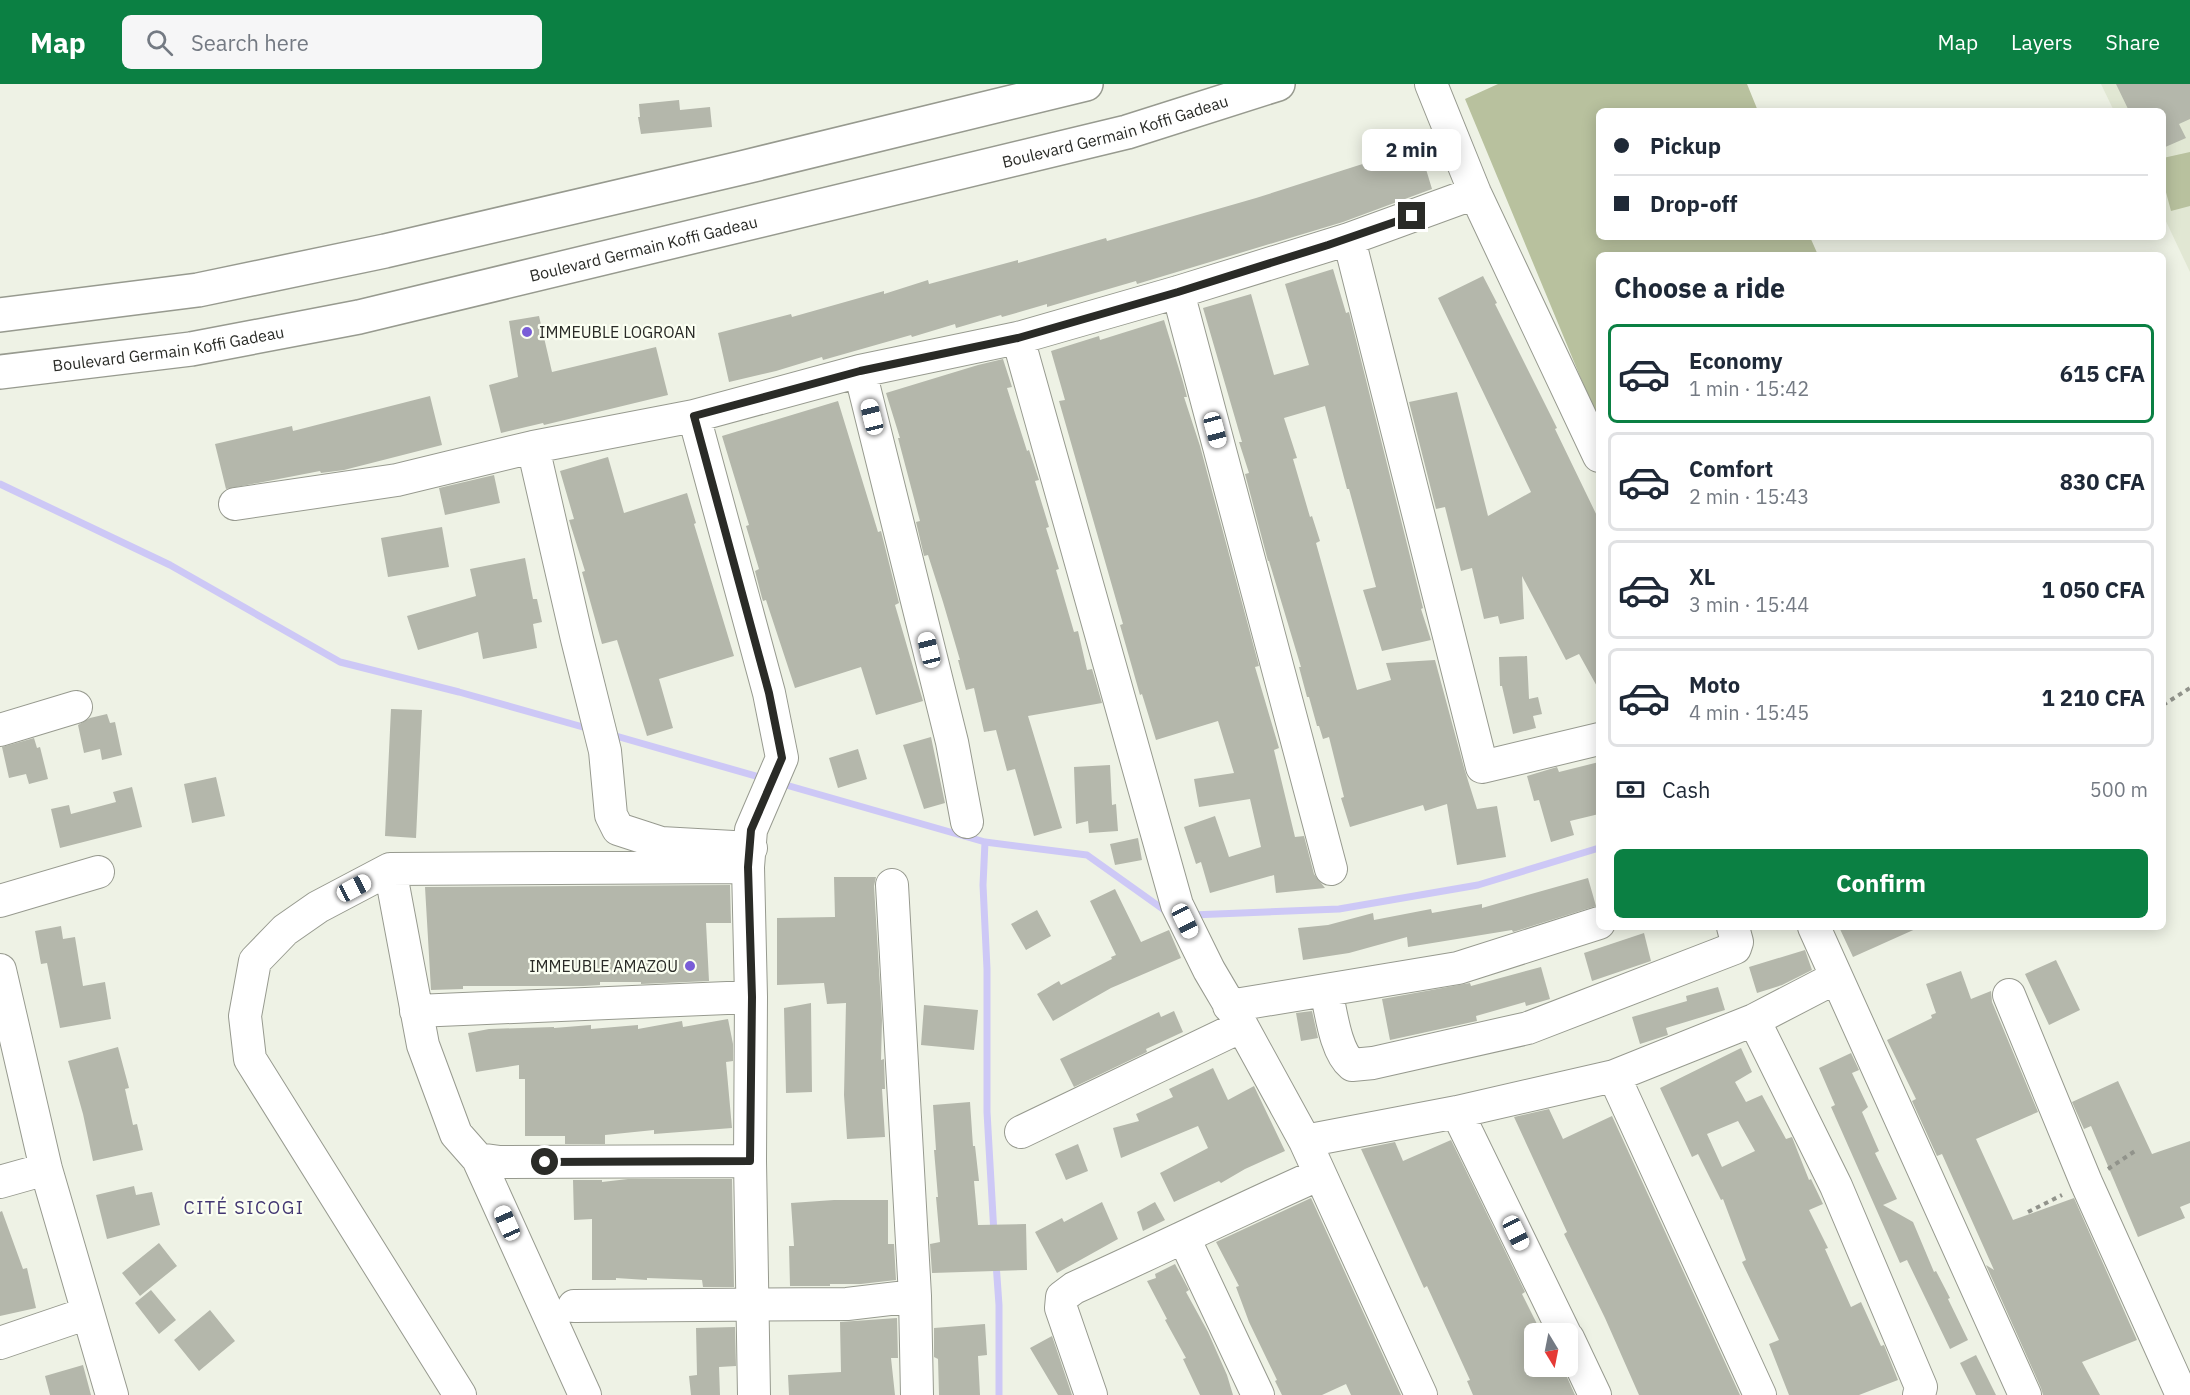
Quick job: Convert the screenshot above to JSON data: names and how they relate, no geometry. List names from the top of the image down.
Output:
{
  "streets": {
    "main road": ["Boulevard Germain Koffi Gadeau"]
  },
  "districts": ["CITÉ SICOGI"],
  "places": ["IMMEUBLE LOGROAN", "IMMEUBLE AMAZOU"],
  "north": "bottom",
  "page": {
    "header": "Map",
    "search": "Search here",
    "nav": ["Map", "Layers", "Share"],
    "banner": ["Pickup", "Drop-off"],
    "bubble": "2 min",
    "heading": "Choose a ride",
    "list": [
      {
        "name": "Economy",
        "note": "1 min · 15:42",
        "value": "615 CFA"
      },
      {
        "name": "Comfort",
        "note": "2 min · 15:43",
        "value": "830 CFA"
      },
      {
        "name": "XL",
        "note": "3 min · 15:44",
        "value": "1 050 CFA"
      },
      {
        "name": "Moto",
        "note": "4 min · 15:45",
        "value": "1 210 CFA"
      }
    ],
    "pay": ["Cash", "500 m"],
    "buttons": "Confirm"
  }
}
